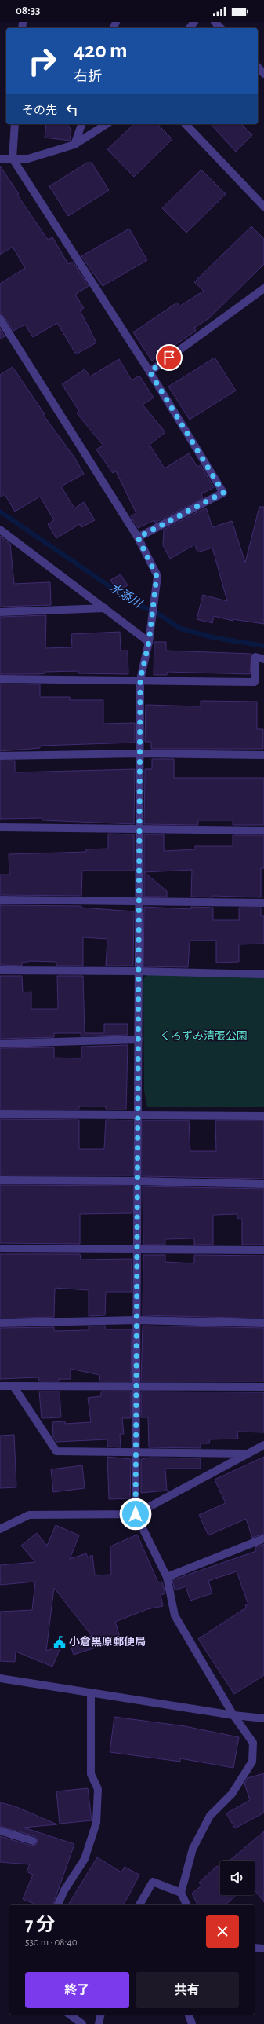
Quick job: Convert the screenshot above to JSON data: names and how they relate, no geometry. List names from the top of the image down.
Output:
{
  "water": ["水添川"],
  "parks": ["くろずみ清張公園"],
  "places": {
    "public building": ["小倉黒原郵便局"]
  },
  "page": {
    "status": "08:33",
    "turn": ["420 m", "右折"],
    "then": "その先",
    "heading": ["7 分", "530 m · 08:40"],
    "buttons": ["終了", "共有"]
  }
}
